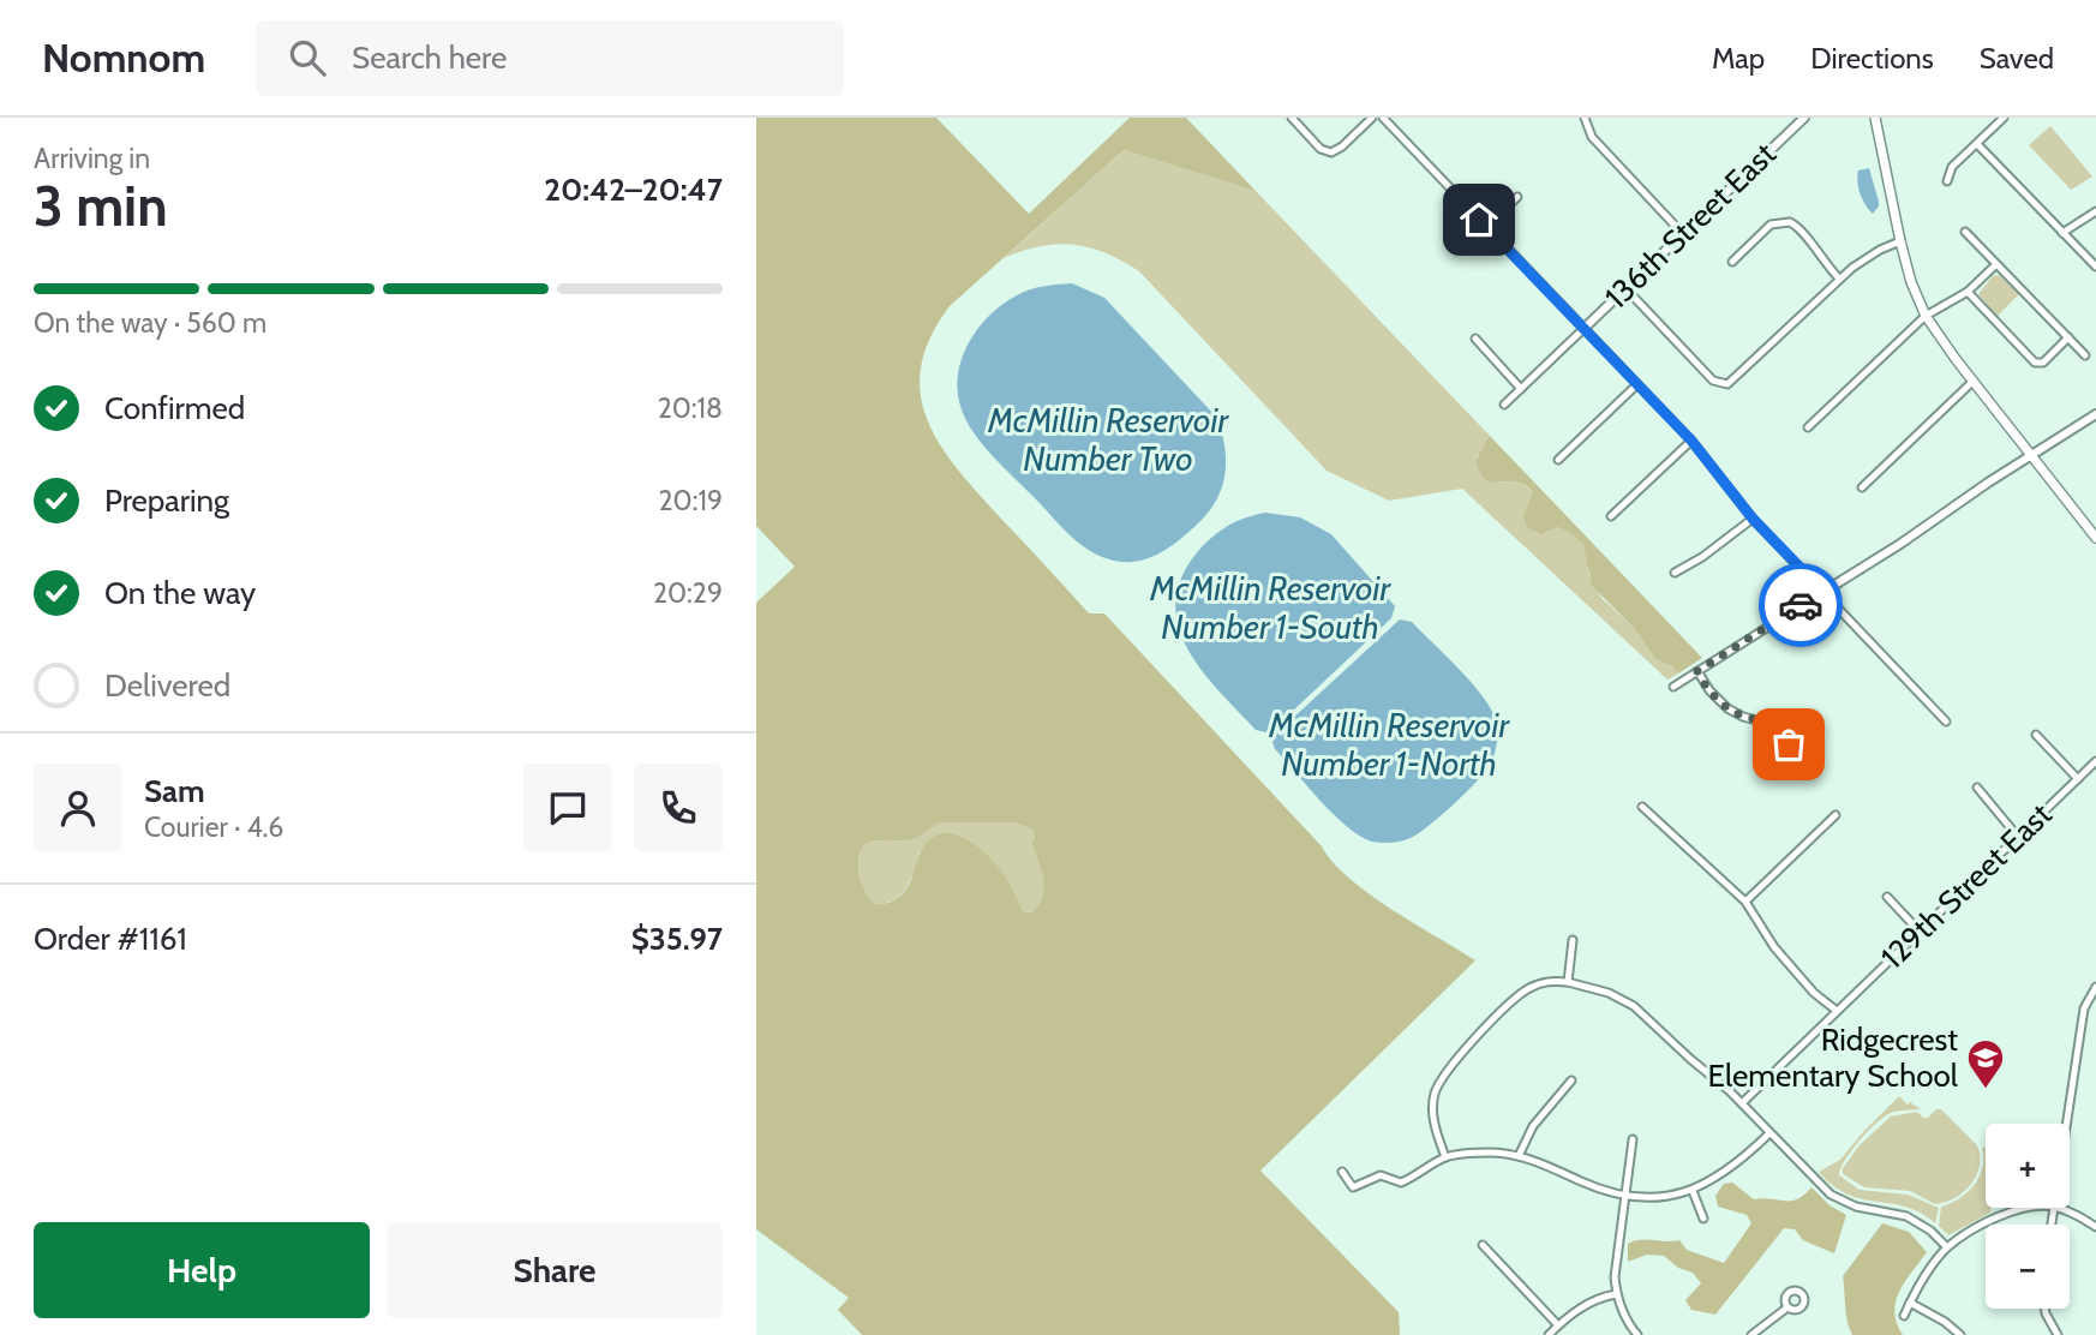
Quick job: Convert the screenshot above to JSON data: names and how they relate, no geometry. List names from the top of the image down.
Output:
{
  "streets": {
    "street": ["136th Street East", "129th Street East"]
  },
  "water": ["McMillin Reservoir Number Two", "McMillin Reservoir Number 1-South", "McMillin Reservoir Number 1-North"],
  "places": {
    "school or university": ["Ridgecrest Elementary School"]
  },
  "page": {
    "header": "Nomnom",
    "search": "Search here",
    "nav": ["Map", "Directions", "Saved"],
    "heading": ["3 min", "Arriving in", "20:42–20:47"],
    "panel": [
      "Sam",
      "Courier · 4.6",
      "Order #1161",
      "$35.97"
    ],
    "bar": "On the way · 560 m",
    "list": [
      ["Confirmed", "20:18"],
      ["Preparing", "20:19"],
      ["On the way", "20:29"],
      "Delivered"
    ],
    "map_buttons": ["+", "−"],
    "buttons": ["Help", "Share"]
  }
}
